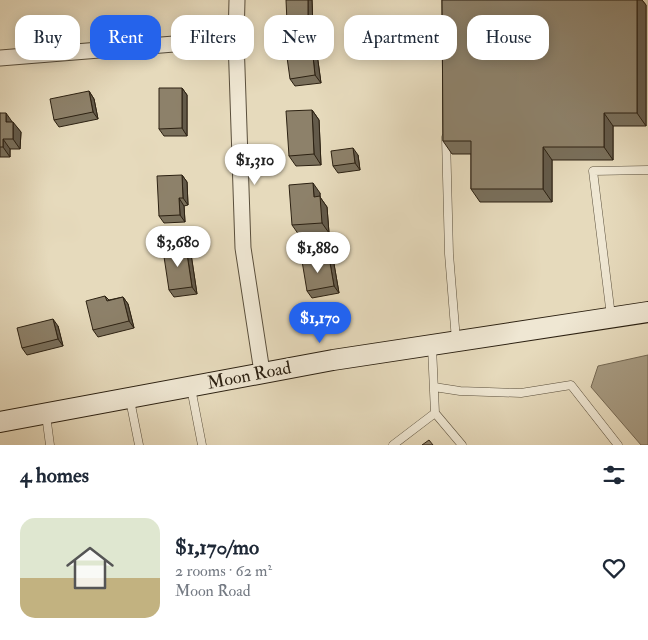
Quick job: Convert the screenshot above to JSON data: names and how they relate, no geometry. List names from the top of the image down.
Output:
{
  "streets": {
    "street": ["Moon Road"]
  },
  "page": {
    "chip": [
      "Buy",
      "Rent",
      "Filters",
      "New",
      "Apartment",
      "House"
    ],
    "price": [
      "$1,310",
      "$3,680",
      "$1,880",
      "$1,170"
    ],
    "heading": "4 homes",
    "list": [
      {
        "name": "$1,170/mo",
        "note": "2 rooms · 62 m² · Moon Road"
      }
    ]
  }
}
